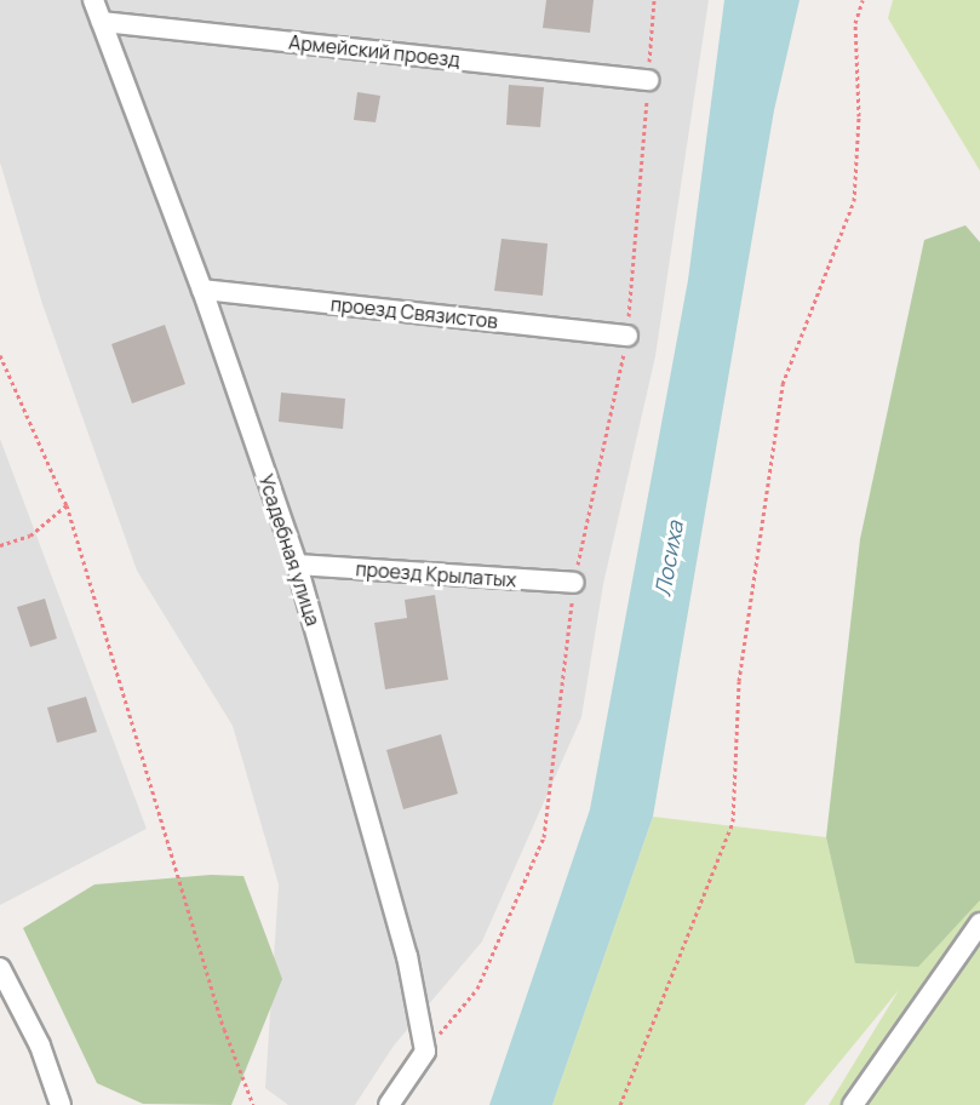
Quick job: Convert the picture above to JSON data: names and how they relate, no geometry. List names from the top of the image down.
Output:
{
  "streets": {
    "street": [
      "Армейский проезд",
      "проезд Связистов",
      "Усадебная улица",
      "проезд Крылатых"
    ]
  },
  "crossings": [
    ["Армейский проезд", "Усадебная улица"],
    ["проезд Связистов", "Усадебная улица"],
    ["Усадебная улица", "проезд Крылатых"]
  ],
  "water": ["Лосиха"]
}
